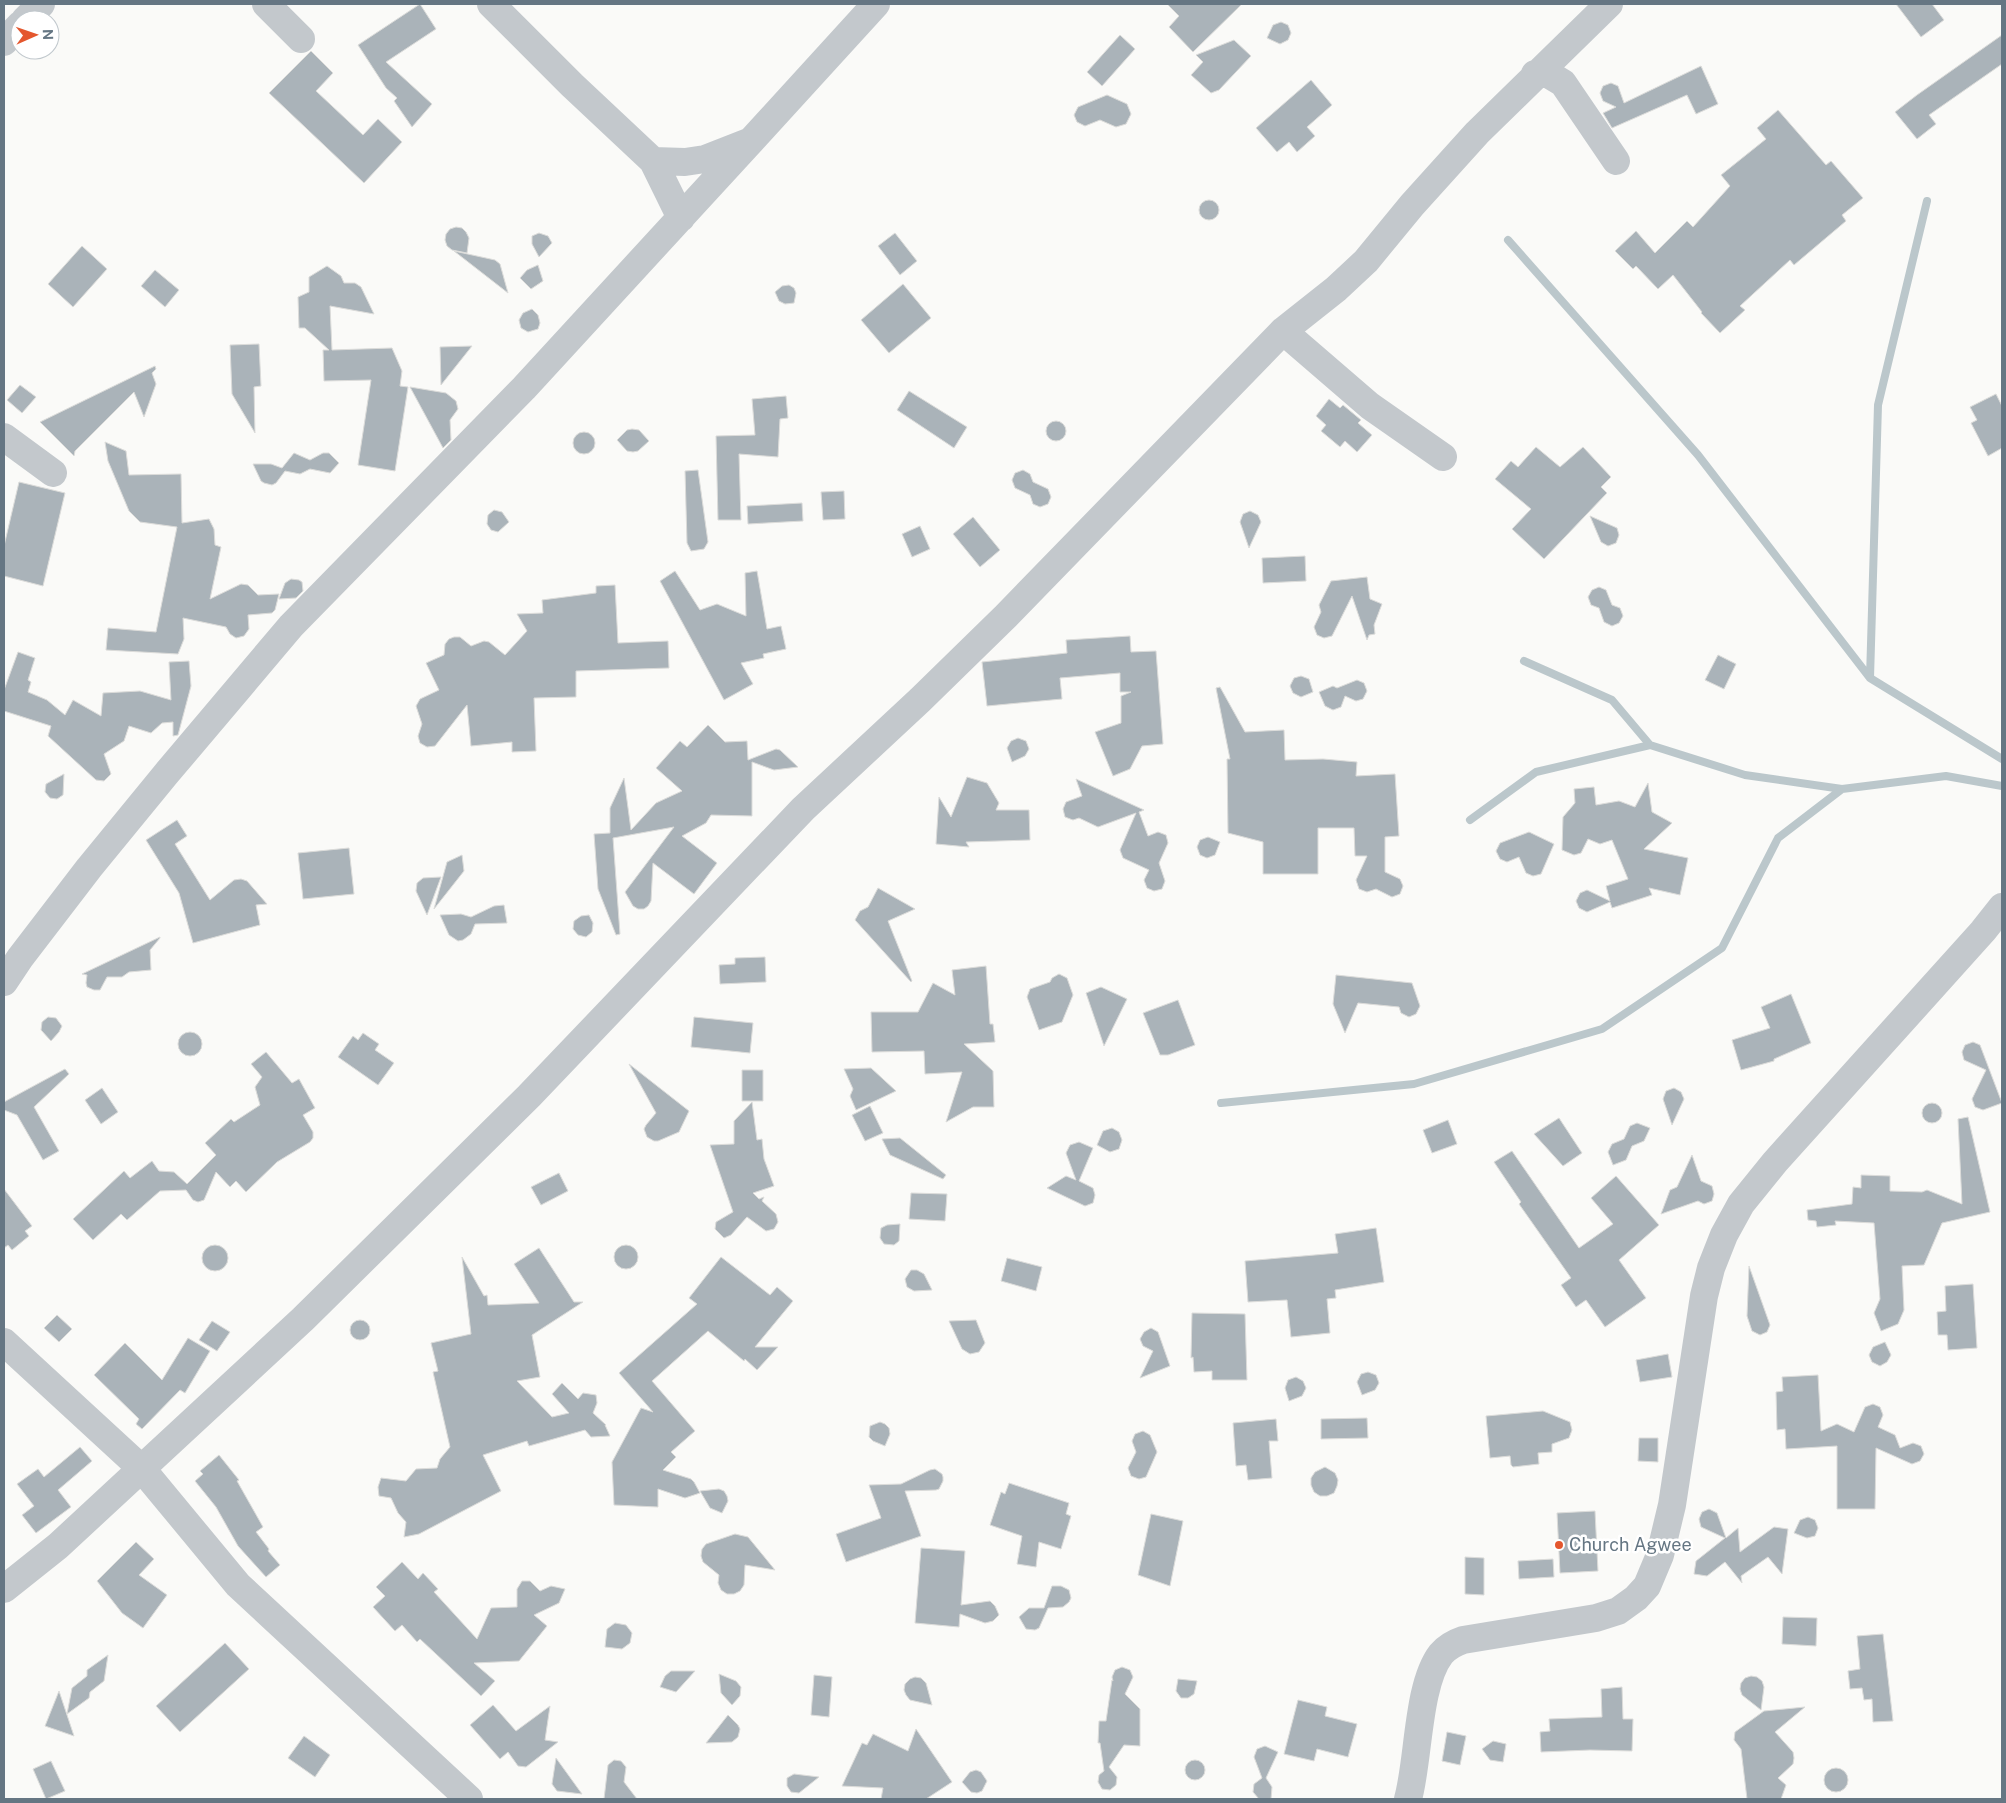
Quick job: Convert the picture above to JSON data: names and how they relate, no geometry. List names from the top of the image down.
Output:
{
  "places": ["Church Agwee"],
  "north": "right"
}
